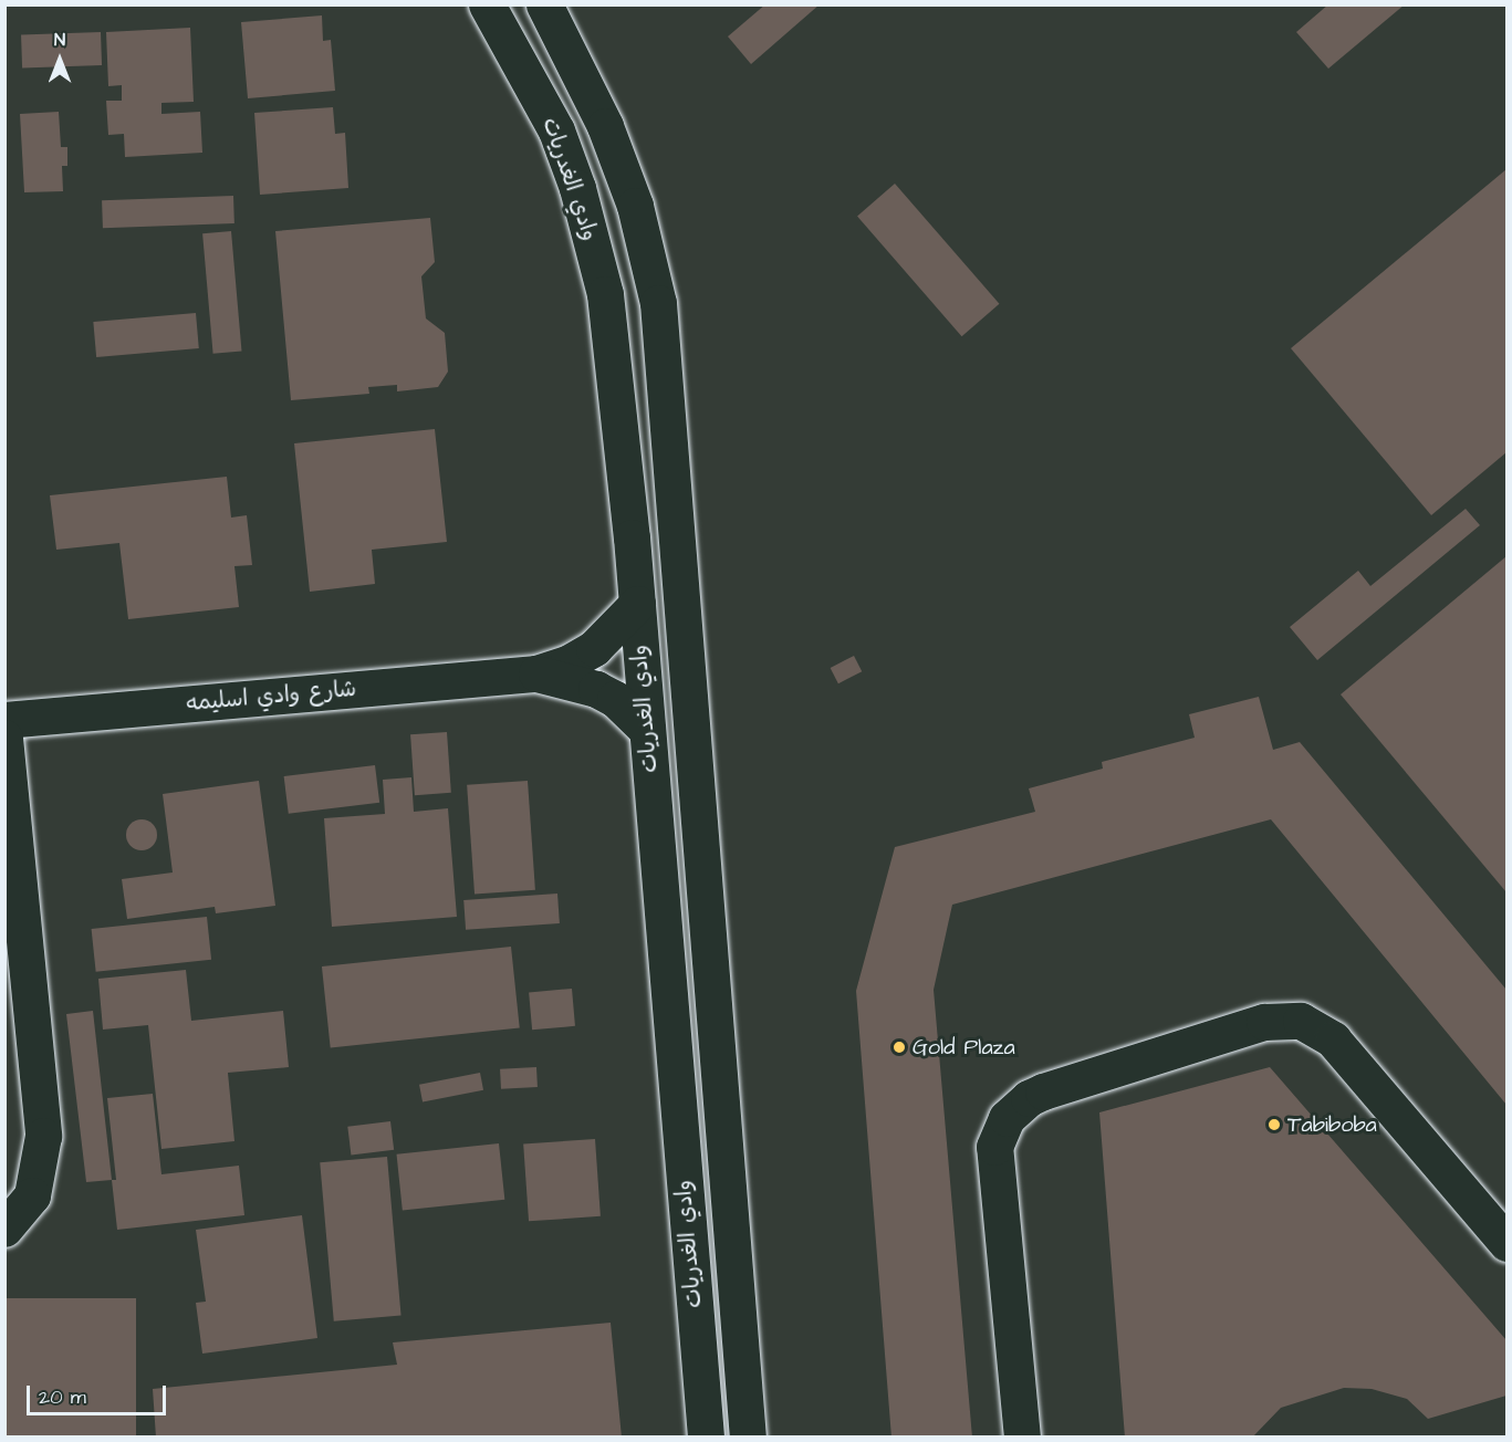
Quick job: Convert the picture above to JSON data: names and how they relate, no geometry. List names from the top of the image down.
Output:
{
  "streets": {
    "street": ["وادي الغدريات", "شارع وادي اسليمه"]
  },
  "crossings": [
    ["وادي الغدريات", "شارع وادي اسليمه"]
  ],
  "places": ["Gold Plaza", "Tabiboba"],
  "scale_bar": "20 m",
  "north": "top"
}
